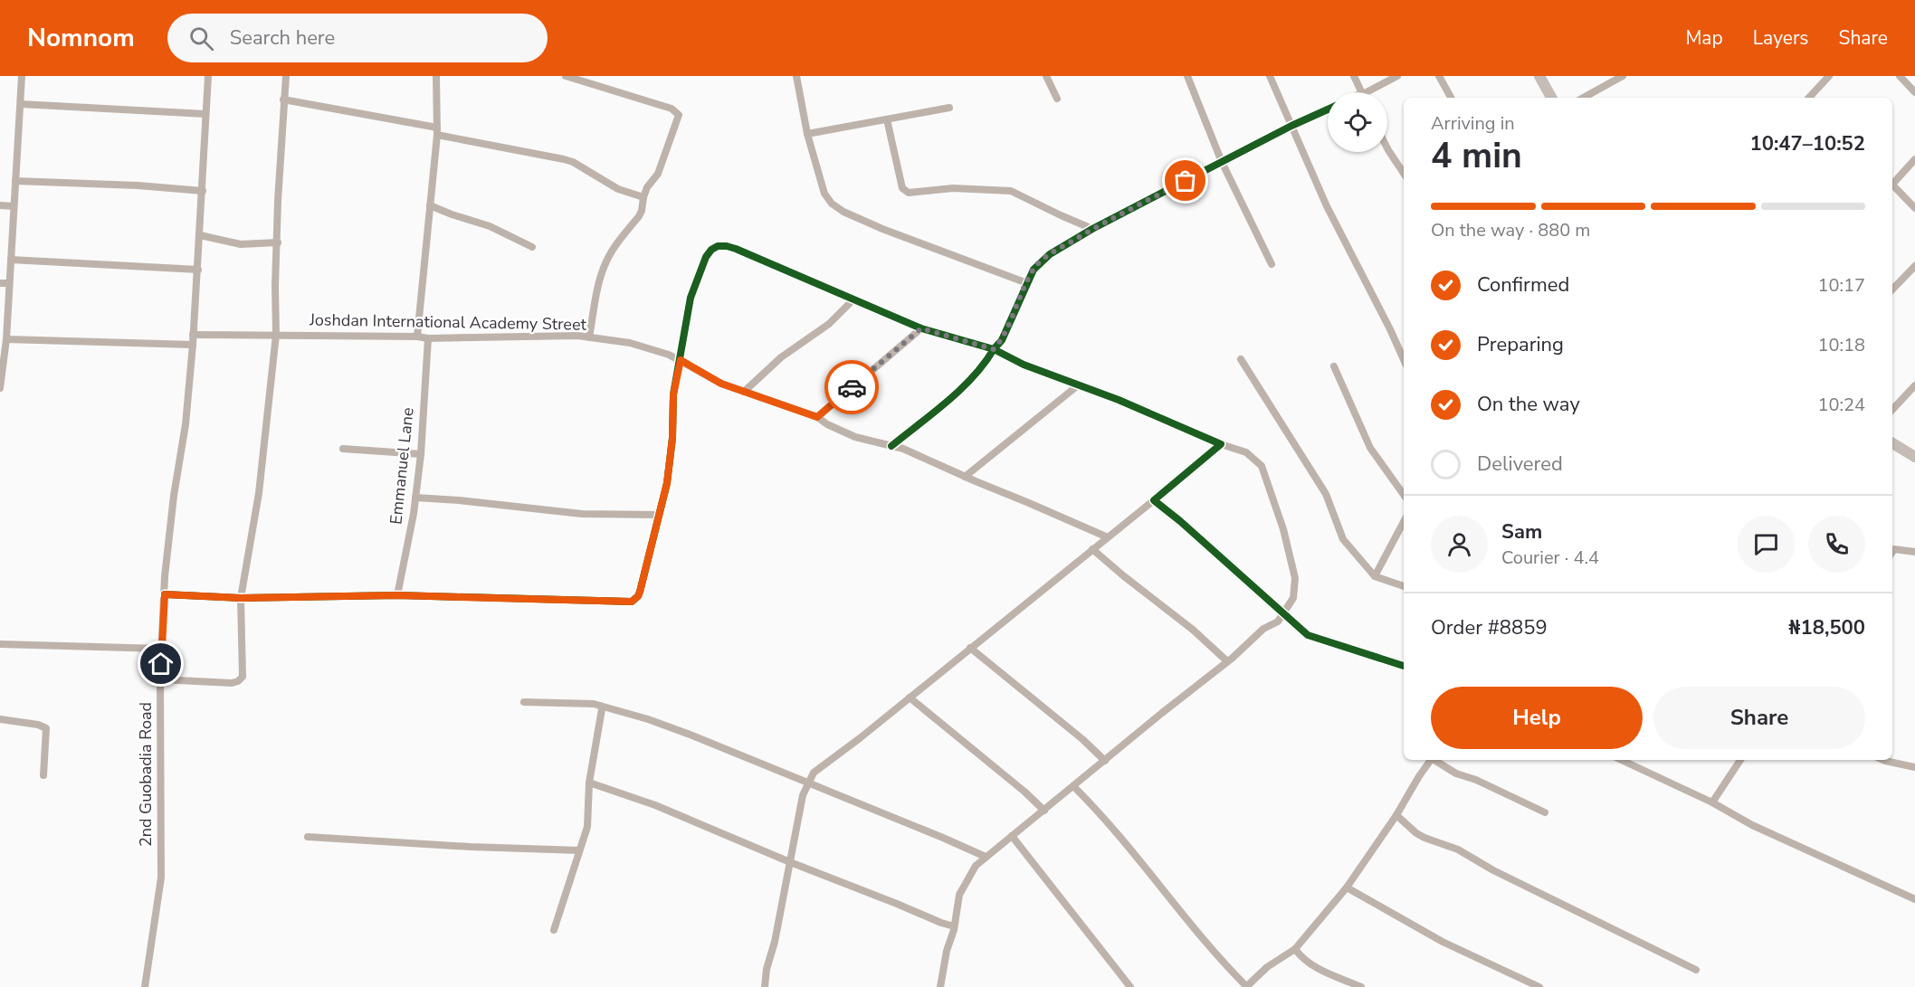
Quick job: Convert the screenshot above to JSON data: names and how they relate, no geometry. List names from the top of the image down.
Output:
{
  "streets": {
    "street": ["Joshdan International Academy Street", "Emmanuel Lane", "2nd Guobadia Road"]
  },
  "crossings": [
    ["Joshdan International Academy Street", "Emmanuel Lane"],
    ["Joshdan International Academy Street", "2nd Guobadia Road"]
  ],
  "page": {
    "header": "Nomnom",
    "search": "Search here",
    "nav": ["Map", "Layers", "Share"],
    "heading": ["4 min", "Arriving in", "10:47–10:52"],
    "panel": [
      "Sam",
      "Courier · 4.4",
      "Order #8859",
      "₦18,500"
    ],
    "bar": "On the way · 880 m",
    "list": [
      ["Confirmed", "10:17"],
      ["Preparing", "10:18"],
      ["On the way", "10:24"],
      "Delivered"
    ],
    "buttons": ["Help", "Share"]
  }
}
